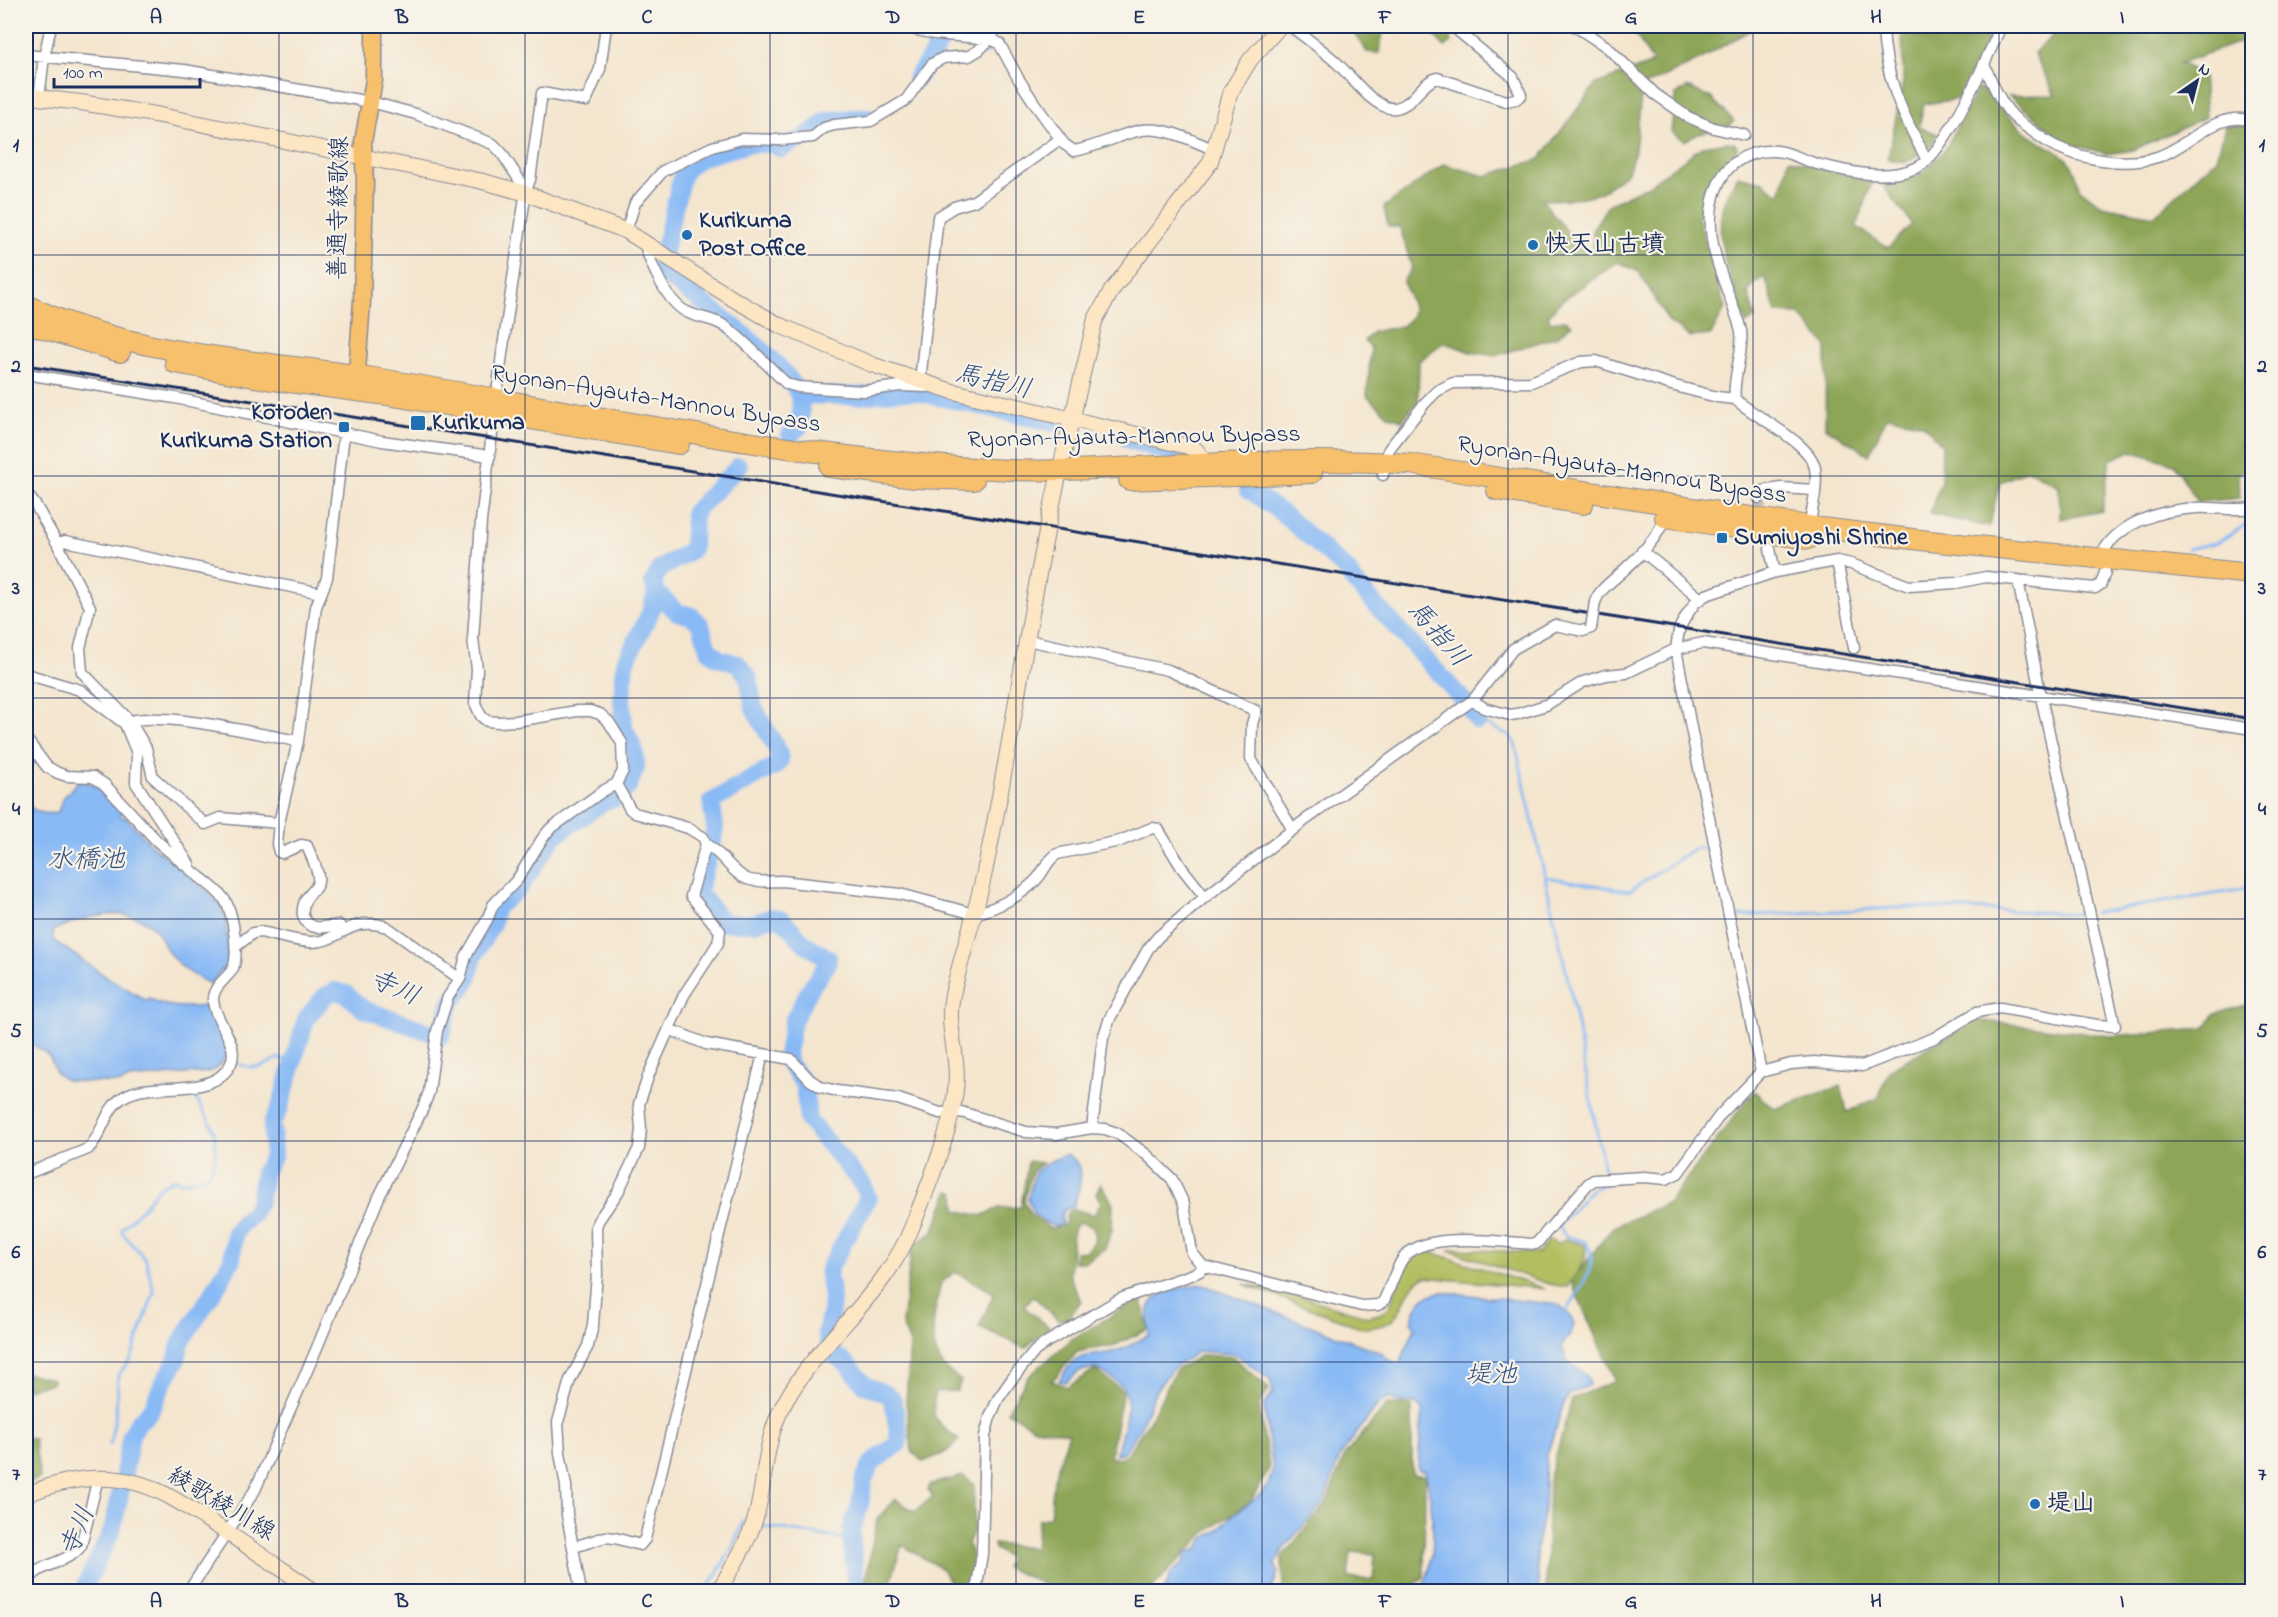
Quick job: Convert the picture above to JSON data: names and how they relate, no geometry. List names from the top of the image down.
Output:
{
  "streets": {
    "highway": ["Ryonan-Ayauta-Mannou Bypass"],
    "main road": ["善通寺綾歌線"],
    "street": ["綾歌綾川線"]
  },
  "crossings": [
    ["善通寺綾歌線", "Ryonan-Ayauta-Mannou Bypass"]
  ],
  "water": [
    "馬指川",
    "水橋池",
    "寺川",
    "堤池"
  ],
  "places": {
    "other": ["Kurikuma Post Office", "快天山古墳", "堤山"],
    "transit": ["Kurikuma", "Kotoden Kurikuma Station", "Sumiyoshi Shrine"]
  },
  "scale_bar": "100 m",
  "north": "top right",
  "grid": {
    "columns": [
      "A",
      "B",
      "C",
      "D",
      "E",
      "F",
      "G",
      "H",
      "I"
    ],
    "rows": [
      "1",
      "2",
      "3",
      "4",
      "5",
      "6",
      "7"
    ]
  }
}
